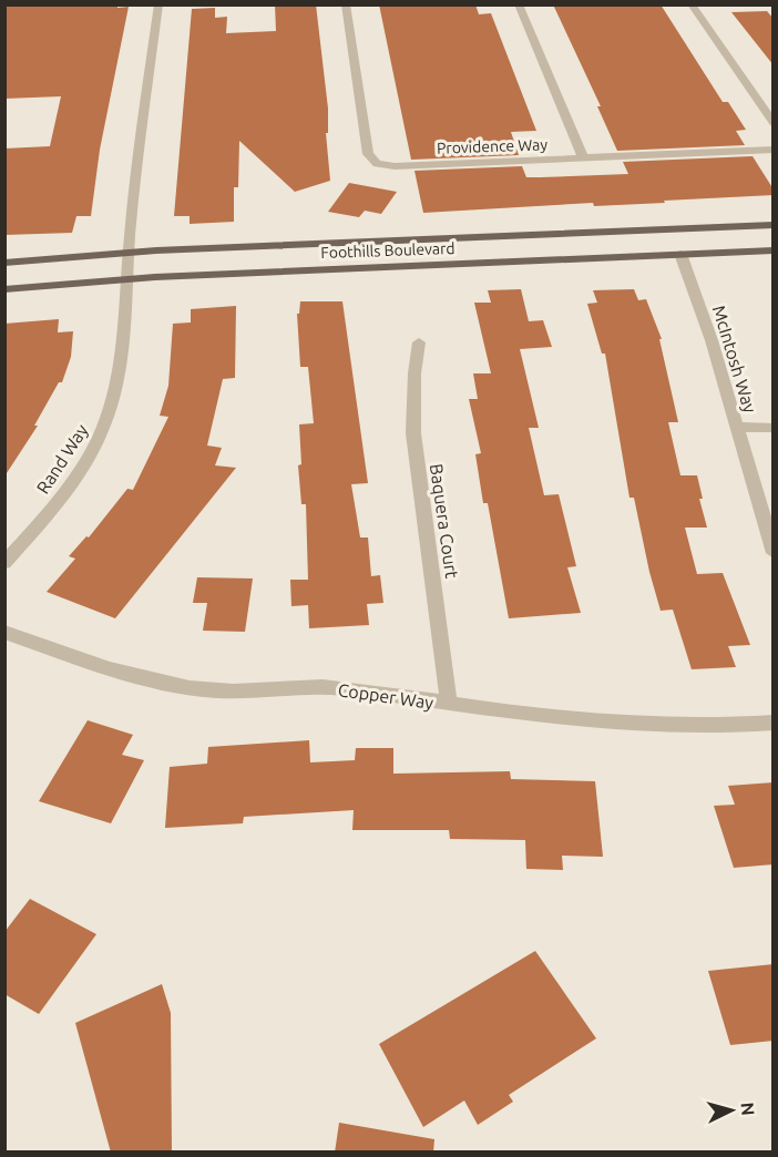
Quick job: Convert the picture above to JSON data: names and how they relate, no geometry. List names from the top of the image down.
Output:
{
  "streets": {
    "main road": ["Foothills Boulevard"],
    "street": [
      "Providence Way",
      "McIntosh Way",
      "Rand Way",
      "Baquera Court",
      "Copper Way"
    ]
  },
  "crossings": [
    ["Foothills Boulevard", "McIntosh Way"],
    ["Foothills Boulevard", "Rand Way"],
    ["Baquera Court", "Copper Way"]
  ],
  "north": "right"
}
